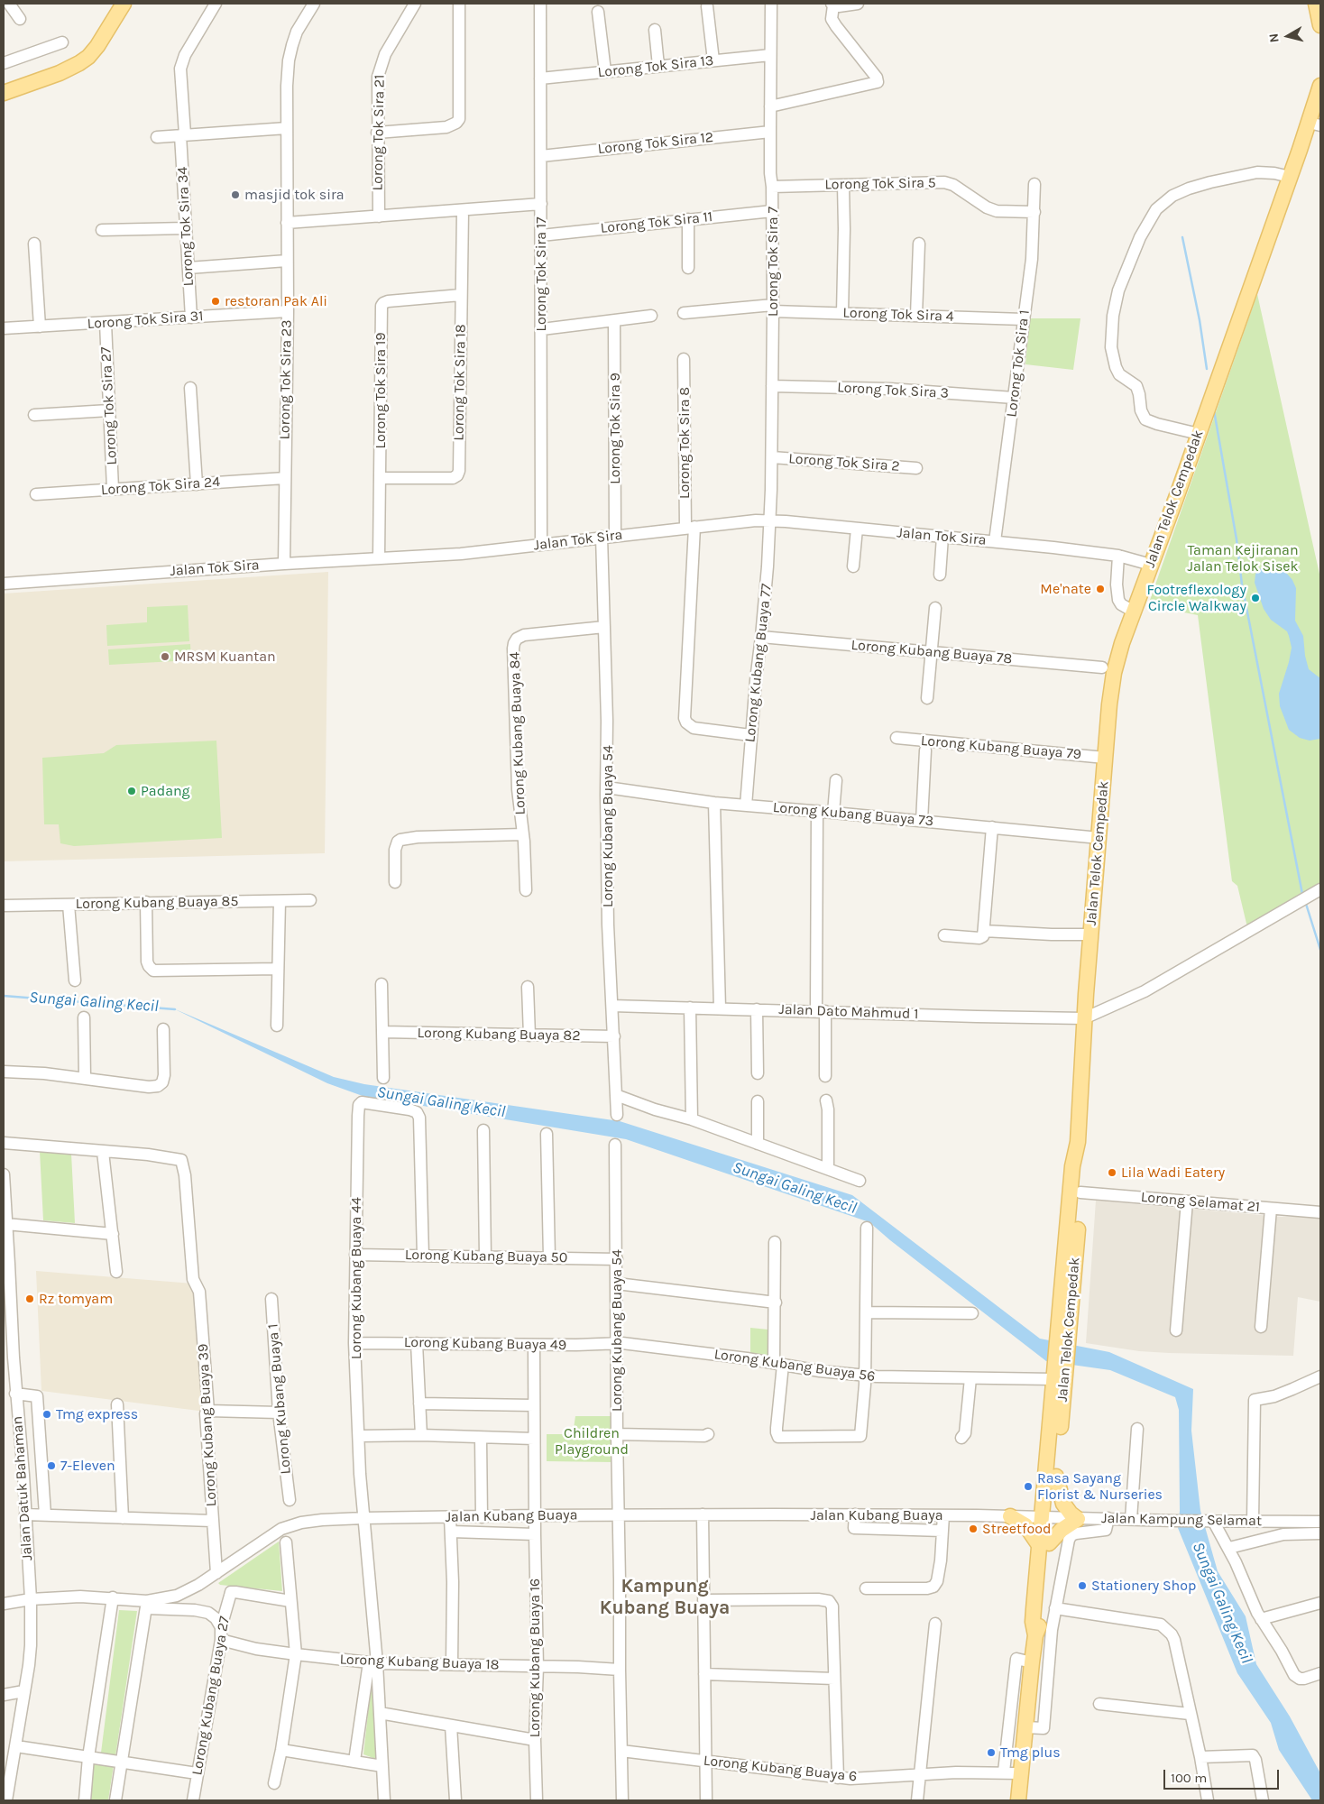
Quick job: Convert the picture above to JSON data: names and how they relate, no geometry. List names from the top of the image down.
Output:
{
  "streets": {
    "main road": ["Jalan Telok Cempedak"],
    "street": [
      "Lorong Tok Sira 13",
      "Lorong Tok Sira 21",
      "Lorong Tok Sira 12",
      "Lorong Tok Sira 5",
      "Lorong Tok Sira 11",
      "Lorong Tok Sira 34",
      "Lorong Tok Sira 7",
      "Lorong Tok Sira 17",
      "Lorong Tok Sira 4",
      "Lorong Tok Sira 31",
      "Lorong Tok Sira 1",
      "Lorong Tok Sira 23",
      "Lorong Tok Sira 18",
      "Lorong Tok Sira 19",
      "Lorong Tok Sira 3",
      "Lorong Tok Sira 27",
      "Lorong Tok Sira 9",
      "Lorong Tok Sira 8",
      "Lorong Tok Sira 2",
      "Lorong Tok Sira 24",
      "Jalan Tok Sira",
      "Lorong Kubang Buaya 78",
      "Lorong Kubang Buaya 77",
      "Lorong Kubang Buaya 84",
      "Lorong Kubang Buaya 79",
      "Lorong Kubang Buaya 73",
      "Lorong Kubang Buaya 54",
      "Lorong Kubang Buaya 85",
      "Jalan Dato Mahmud 1",
      "Lorong Kubang Buaya 82",
      "Lorong Selamat 21",
      "Lorong Kubang Buaya 50",
      "Lorong Kubang Buaya 44",
      "Lorong Kubang Buaya 49",
      "Lorong Kubang Buaya 56",
      "Lorong Kubang Buaya 1",
      "Lorong Kubang Buaya 39",
      "Jalan Datuk Bahaman",
      "Jalan Kubang Buaya",
      "Jalan Kampung Selamat",
      "Lorong Kubang Buaya 16",
      "Lorong Kubang Buaya 18",
      "Lorong Kubang Buaya 27",
      "Lorong Kubang Buaya 6"
    ]
  },
  "crossings": [
    ["Lorong Tok Sira 13", "Lorong Tok Sira 7"],
    ["Lorong Tok Sira 13", "Lorong Tok Sira 17"],
    ["Lorong Tok Sira 12", "Lorong Tok Sira 7"],
    ["Lorong Tok Sira 12", "Lorong Tok Sira 17"],
    ["Lorong Tok Sira 5", "Lorong Tok Sira 7"],
    ["Lorong Tok Sira 5", "Lorong Tok Sira 1"],
    ["Lorong Tok Sira 11", "Lorong Tok Sira 7"],
    ["Lorong Tok Sira 11", "Lorong Tok Sira 17"],
    ["Lorong Tok Sira 34", "Lorong Tok Sira 31"],
    ["Lorong Tok Sira 7", "Lorong Tok Sira 4"],
    ["Lorong Tok Sira 7", "Lorong Tok Sira 3"],
    ["Lorong Tok Sira 7", "Lorong Tok Sira 2"],
    ["Lorong Tok Sira 7", "Jalan Tok Sira"],
    ["Lorong Tok Sira 7", "Lorong Kubang Buaya 77"],
    ["Lorong Tok Sira 17", "Jalan Tok Sira"],
    ["Lorong Tok Sira 4", "Lorong Tok Sira 1"],
    ["Lorong Tok Sira 31", "Lorong Tok Sira 23"],
    ["Lorong Tok Sira 31", "Lorong Tok Sira 27"],
    ["Lorong Tok Sira 1", "Lorong Tok Sira 3"],
    ["Lorong Tok Sira 1", "Jalan Tok Sira"],
    ["Lorong Tok Sira 23", "Lorong Tok Sira 24"],
    ["Lorong Tok Sira 23", "Jalan Tok Sira"],
    ["Lorong Tok Sira 18", "Lorong Tok Sira 19"],
    ["Lorong Tok Sira 19", "Jalan Tok Sira"],
    ["Lorong Tok Sira 27", "Lorong Tok Sira 24"],
    ["Lorong Tok Sira 9", "Jalan Tok Sira"],
    ["Lorong Tok Sira 8", "Jalan Tok Sira"],
    ["Lorong Tok Sira 8", "Lorong Kubang Buaya 77"],
    ["Jalan Telok Cempedak", "Jalan Tok Sira"],
    ["Jalan Telok Cempedak", "Lorong Kubang Buaya 79"],
    ["Jalan Telok Cempedak", "Lorong Kubang Buaya 73"],
    ["Jalan Telok Cempedak", "Jalan Dato Mahmud 1"],
    ["Jalan Telok Cempedak", "Lorong Selamat 21"],
    ["Jalan Telok Cempedak", "Lorong Kubang Buaya 56"],
    ["Jalan Telok Cempedak", "Jalan Kubang Buaya"],
    ["Jalan Telok Cempedak", "Jalan Kampung Selamat"],
    ["Jalan Tok Sira", "Lorong Kubang Buaya 77"],
    ["Jalan Tok Sira", "Lorong Kubang Buaya 54"],
    ["Lorong Kubang Buaya 78", "Lorong Kubang Buaya 77"],
    ["Lorong Kubang Buaya 77", "Lorong Kubang Buaya 73"],
    ["Lorong Kubang Buaya 84", "Lorong Kubang Buaya 54"],
    ["Lorong Kubang Buaya 73", "Lorong Kubang Buaya 54"],
    ["Lorong Kubang Buaya 54", "Jalan Dato Mahmud 1"],
    ["Lorong Kubang Buaya 54", "Lorong Kubang Buaya 82"],
    ["Lorong Kubang Buaya 54", "Lorong Kubang Buaya 50"],
    ["Lorong Kubang Buaya 54", "Lorong Kubang Buaya 49"],
    ["Lorong Kubang Buaya 54", "Lorong Kubang Buaya 56"],
    ["Lorong Kubang Buaya 54", "Jalan Kubang Buaya"],
    ["Lorong Kubang Buaya 54", "Lorong Kubang Buaya 18"],
    ["Lorong Kubang Buaya 54", "Lorong Kubang Buaya 6"],
    ["Lorong Kubang Buaya 50", "Lorong Kubang Buaya 44"],
    ["Lorong Kubang Buaya 44", "Lorong Kubang Buaya 49"],
    ["Lorong Kubang Buaya 44", "Jalan Kubang Buaya"],
    ["Lorong Kubang Buaya 44", "Lorong Kubang Buaya 18"],
    ["Lorong Kubang Buaya 49", "Lorong Kubang Buaya 56"],
    ["Lorong Kubang Buaya 49", "Lorong Kubang Buaya 16"],
    ["Lorong Kubang Buaya 39", "Jalan Kubang Buaya"],
    ["Jalan Datuk Bahaman", "Jalan Kubang Buaya"],
    ["Jalan Kubang Buaya", "Jalan Kampung Selamat"],
    ["Jalan Kubang Buaya", "Lorong Kubang Buaya 16"],
    ["Lorong Kubang Buaya 16", "Lorong Kubang Buaya 18"],
    ["Lorong Kubang Buaya 18", "Lorong Kubang Buaya 27"]
  ],
  "districts": ["Kampung Kubang Buaya"],
  "water": ["Sungai Galing Kecil"],
  "parks": ["Taman Kejiranan Jalan Telok Sisek", "Children Playground"],
  "places": [
    "masjid tok sira",
    "restoran Pak Ali",
    "Me'nate",
    "Footreflexology Circle Walkway",
    "MRSM Kuantan",
    "Padang",
    "Lila Wadi Eatery",
    "Rz tomyam",
    "Tmg express",
    "7-Eleven",
    "Rasa Sayang Florist & Nurseries",
    "Streetfood",
    "Stationery Shop",
    "Tmg plus"
  ],
  "scale_bar": "100 m",
  "north": "left"
}
